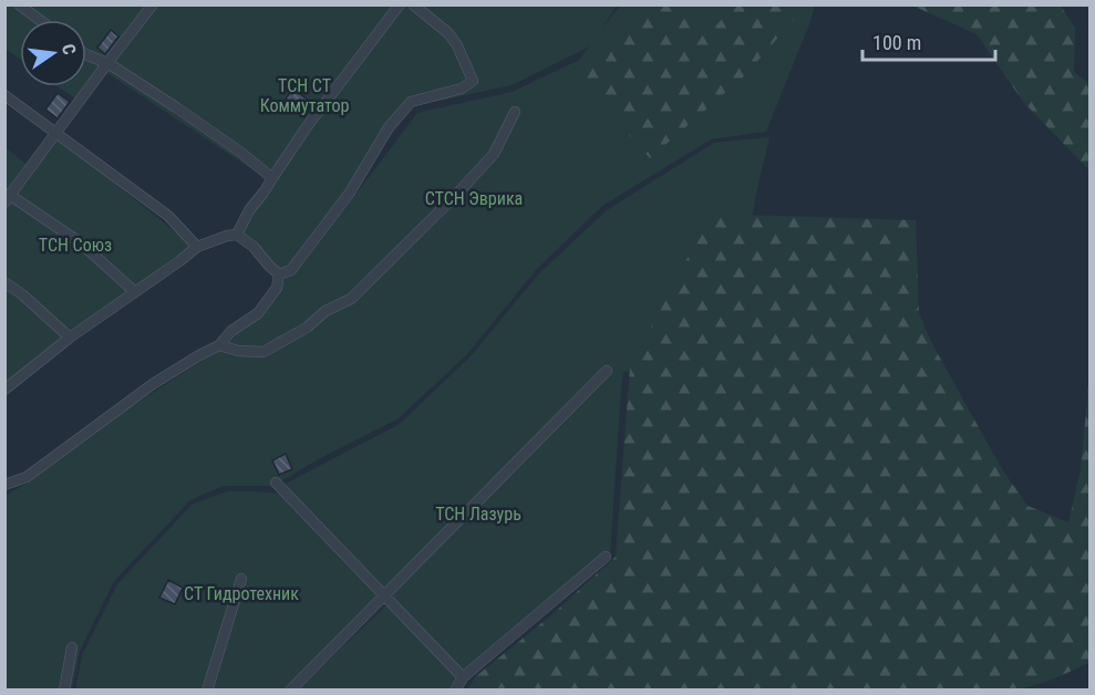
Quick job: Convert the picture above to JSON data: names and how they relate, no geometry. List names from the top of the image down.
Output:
{
  "parks": [
    "ТСН СТ Коммутатор",
    "СТСН Эврика",
    "ТСН Союз",
    "ТСН Лазурь",
    "СТ Гидротехник"
  ],
  "scale_bar": "100 m",
  "north": "right"
}
